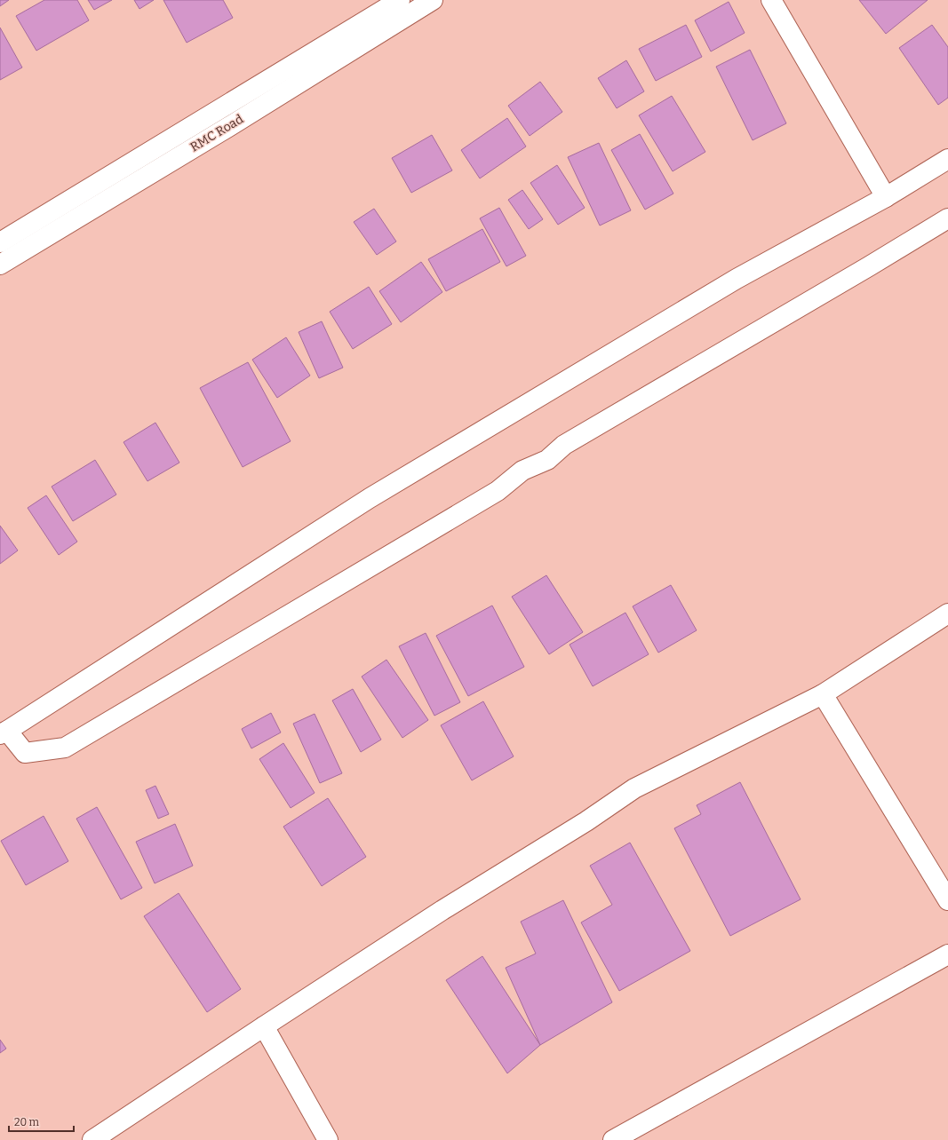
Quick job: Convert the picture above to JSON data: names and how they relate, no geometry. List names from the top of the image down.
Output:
{
  "streets": {
    "street": ["RMC Road"]
  },
  "scale_bar": "20 m"
}
